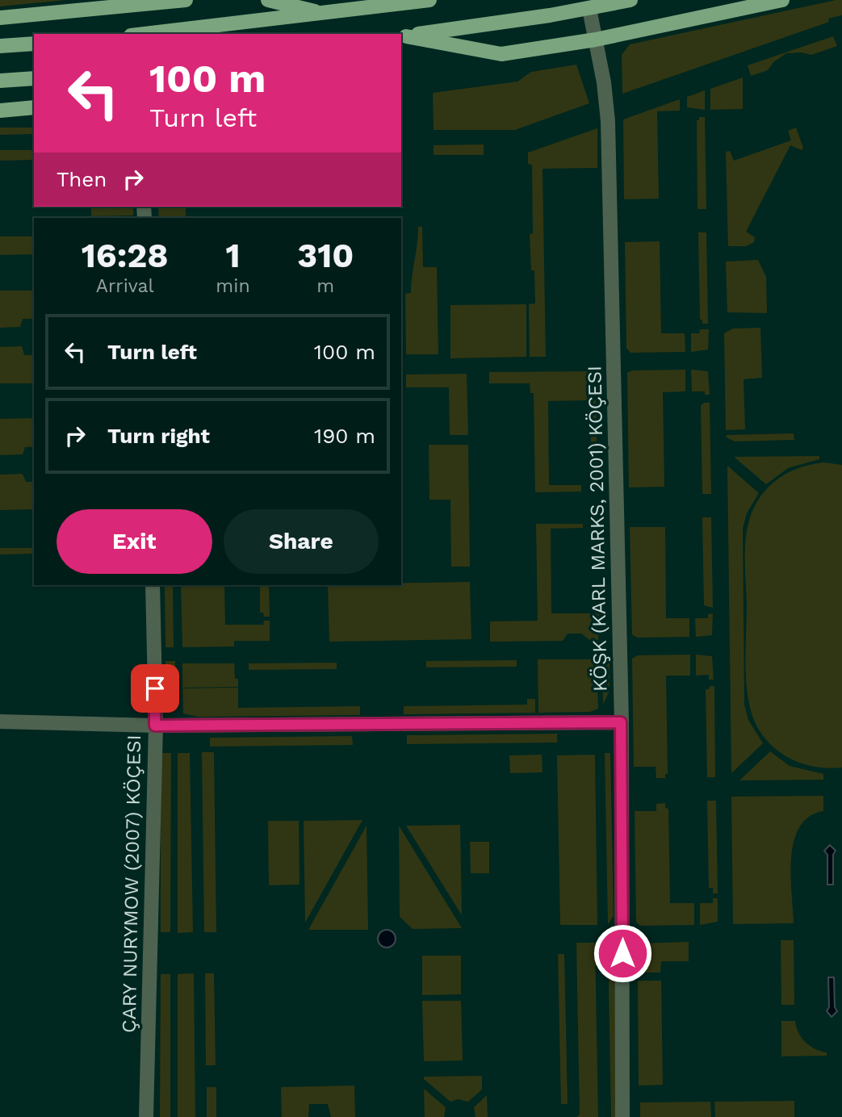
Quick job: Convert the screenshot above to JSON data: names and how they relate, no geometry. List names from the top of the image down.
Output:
{
  "streets": {
    "street": ["KÖŞK (KARL MARKS, 2001) KÖÇESI", "ÇARY NURYMOW (2007) KÖÇESI"]
  },
  "page": {
    "turn": ["100 m", "Turn left"],
    "then": "Then",
    "eta": [
      "16:28",
      "Arrival",
      "1",
      "min",
      "310",
      "m"
    ],
    "list": [
      {
        "name": "Turn left",
        "value": "100 m"
      },
      {
        "name": "Turn right",
        "value": "190 m"
      }
    ],
    "buttons": ["Exit", "Share"]
  }
}
